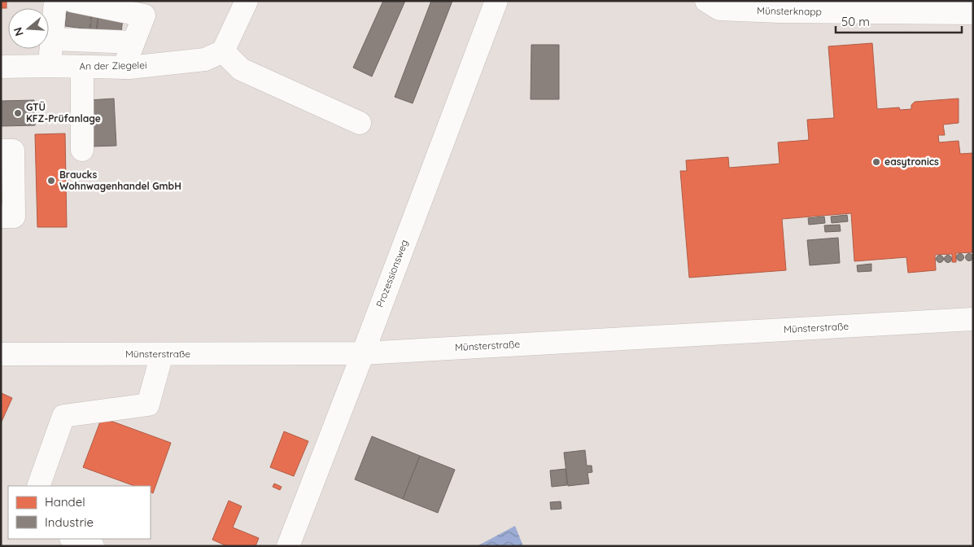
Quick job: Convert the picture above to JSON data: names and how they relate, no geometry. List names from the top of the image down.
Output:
{
  "streets": {
    "main road": [
      "Münsterknapp",
      "An der Ziegelei",
      "Prozessionsweg",
      "Münsterstraße"
    ]
  },
  "crossings": [
    ["Prozessionsweg", "Münsterstraße"]
  ],
  "places": ["GTÜ KFZ-Prüfanlage", "easytronics", "Braucks Wohnwagenhandel GmbH"],
  "legend": ["Handel", "Industrie"],
  "scale_bar": "50 m",
  "north": "left"
}
